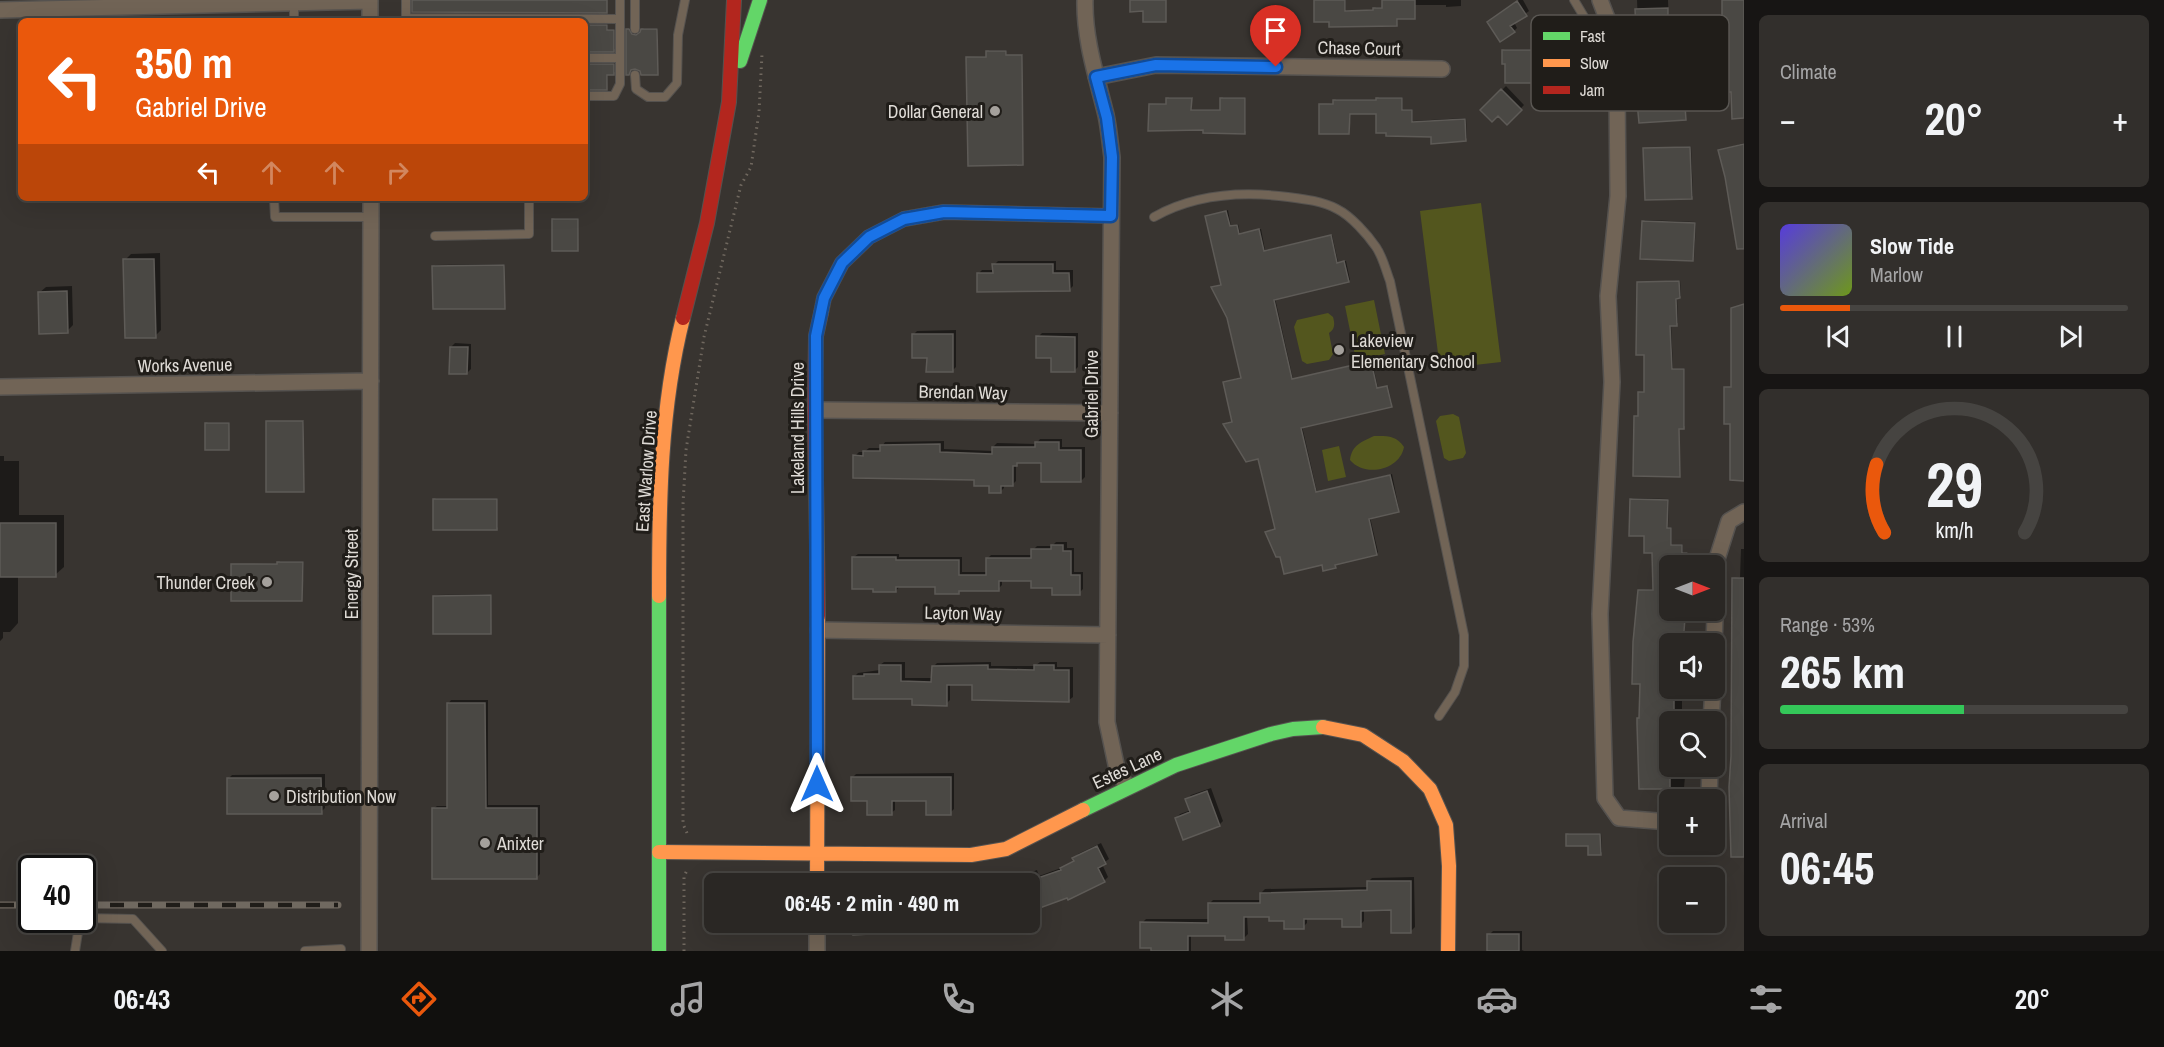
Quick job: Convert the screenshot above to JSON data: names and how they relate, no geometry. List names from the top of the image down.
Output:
{
  "streets": {
    "street": [
      "Chase Court",
      "Works Avenue",
      "Brendan Way",
      "Gabriel Drive",
      "Lakeland Hills Drive",
      "East Warlow Drive",
      "Energy Street",
      "Layton Way",
      "Estes Lane"
    ]
  },
  "crossings": [
    ["Chase Court", "Gabriel Drive"],
    ["Works Avenue", "Energy Street"],
    ["Brendan Way", "Gabriel Drive"],
    ["Brendan Way", "Lakeland Hills Drive"],
    ["Gabriel Drive", "Lakeland Hills Drive"],
    ["Gabriel Drive", "Layton Way"],
    ["Gabriel Drive", "Estes Lane"],
    ["Lakeland Hills Drive", "Layton Way"],
    ["Lakeland Hills Drive", "Estes Lane"],
    ["East Warlow Drive", "Estes Lane"]
  ],
  "places": [
    "Dollar General",
    "Lakeview Elementary School",
    "Thunder Creek",
    "Distribution Now",
    "Anixter"
  ],
  "legend": ["Fast", "Slow", "Jam"],
  "north": "right",
  "page": {
    "tile": [
      "Climate",
      ["Range · 53%", "265 km"],
      ["Arrival", "06:45"]
    ],
    "turn": ["350 m", "Gabriel Drive"],
    "heat": ["−", "20°", "+"],
    "song": ["Slow Tide", "Marlow"],
    "map_buttons": ["+", "−"],
    "limit": "40",
    "trip": "06:45 · 2 min · 490 m",
    "tabs": ["06:43", "20°"],
    "gauge": ["29", "km/h"]
  }
}
